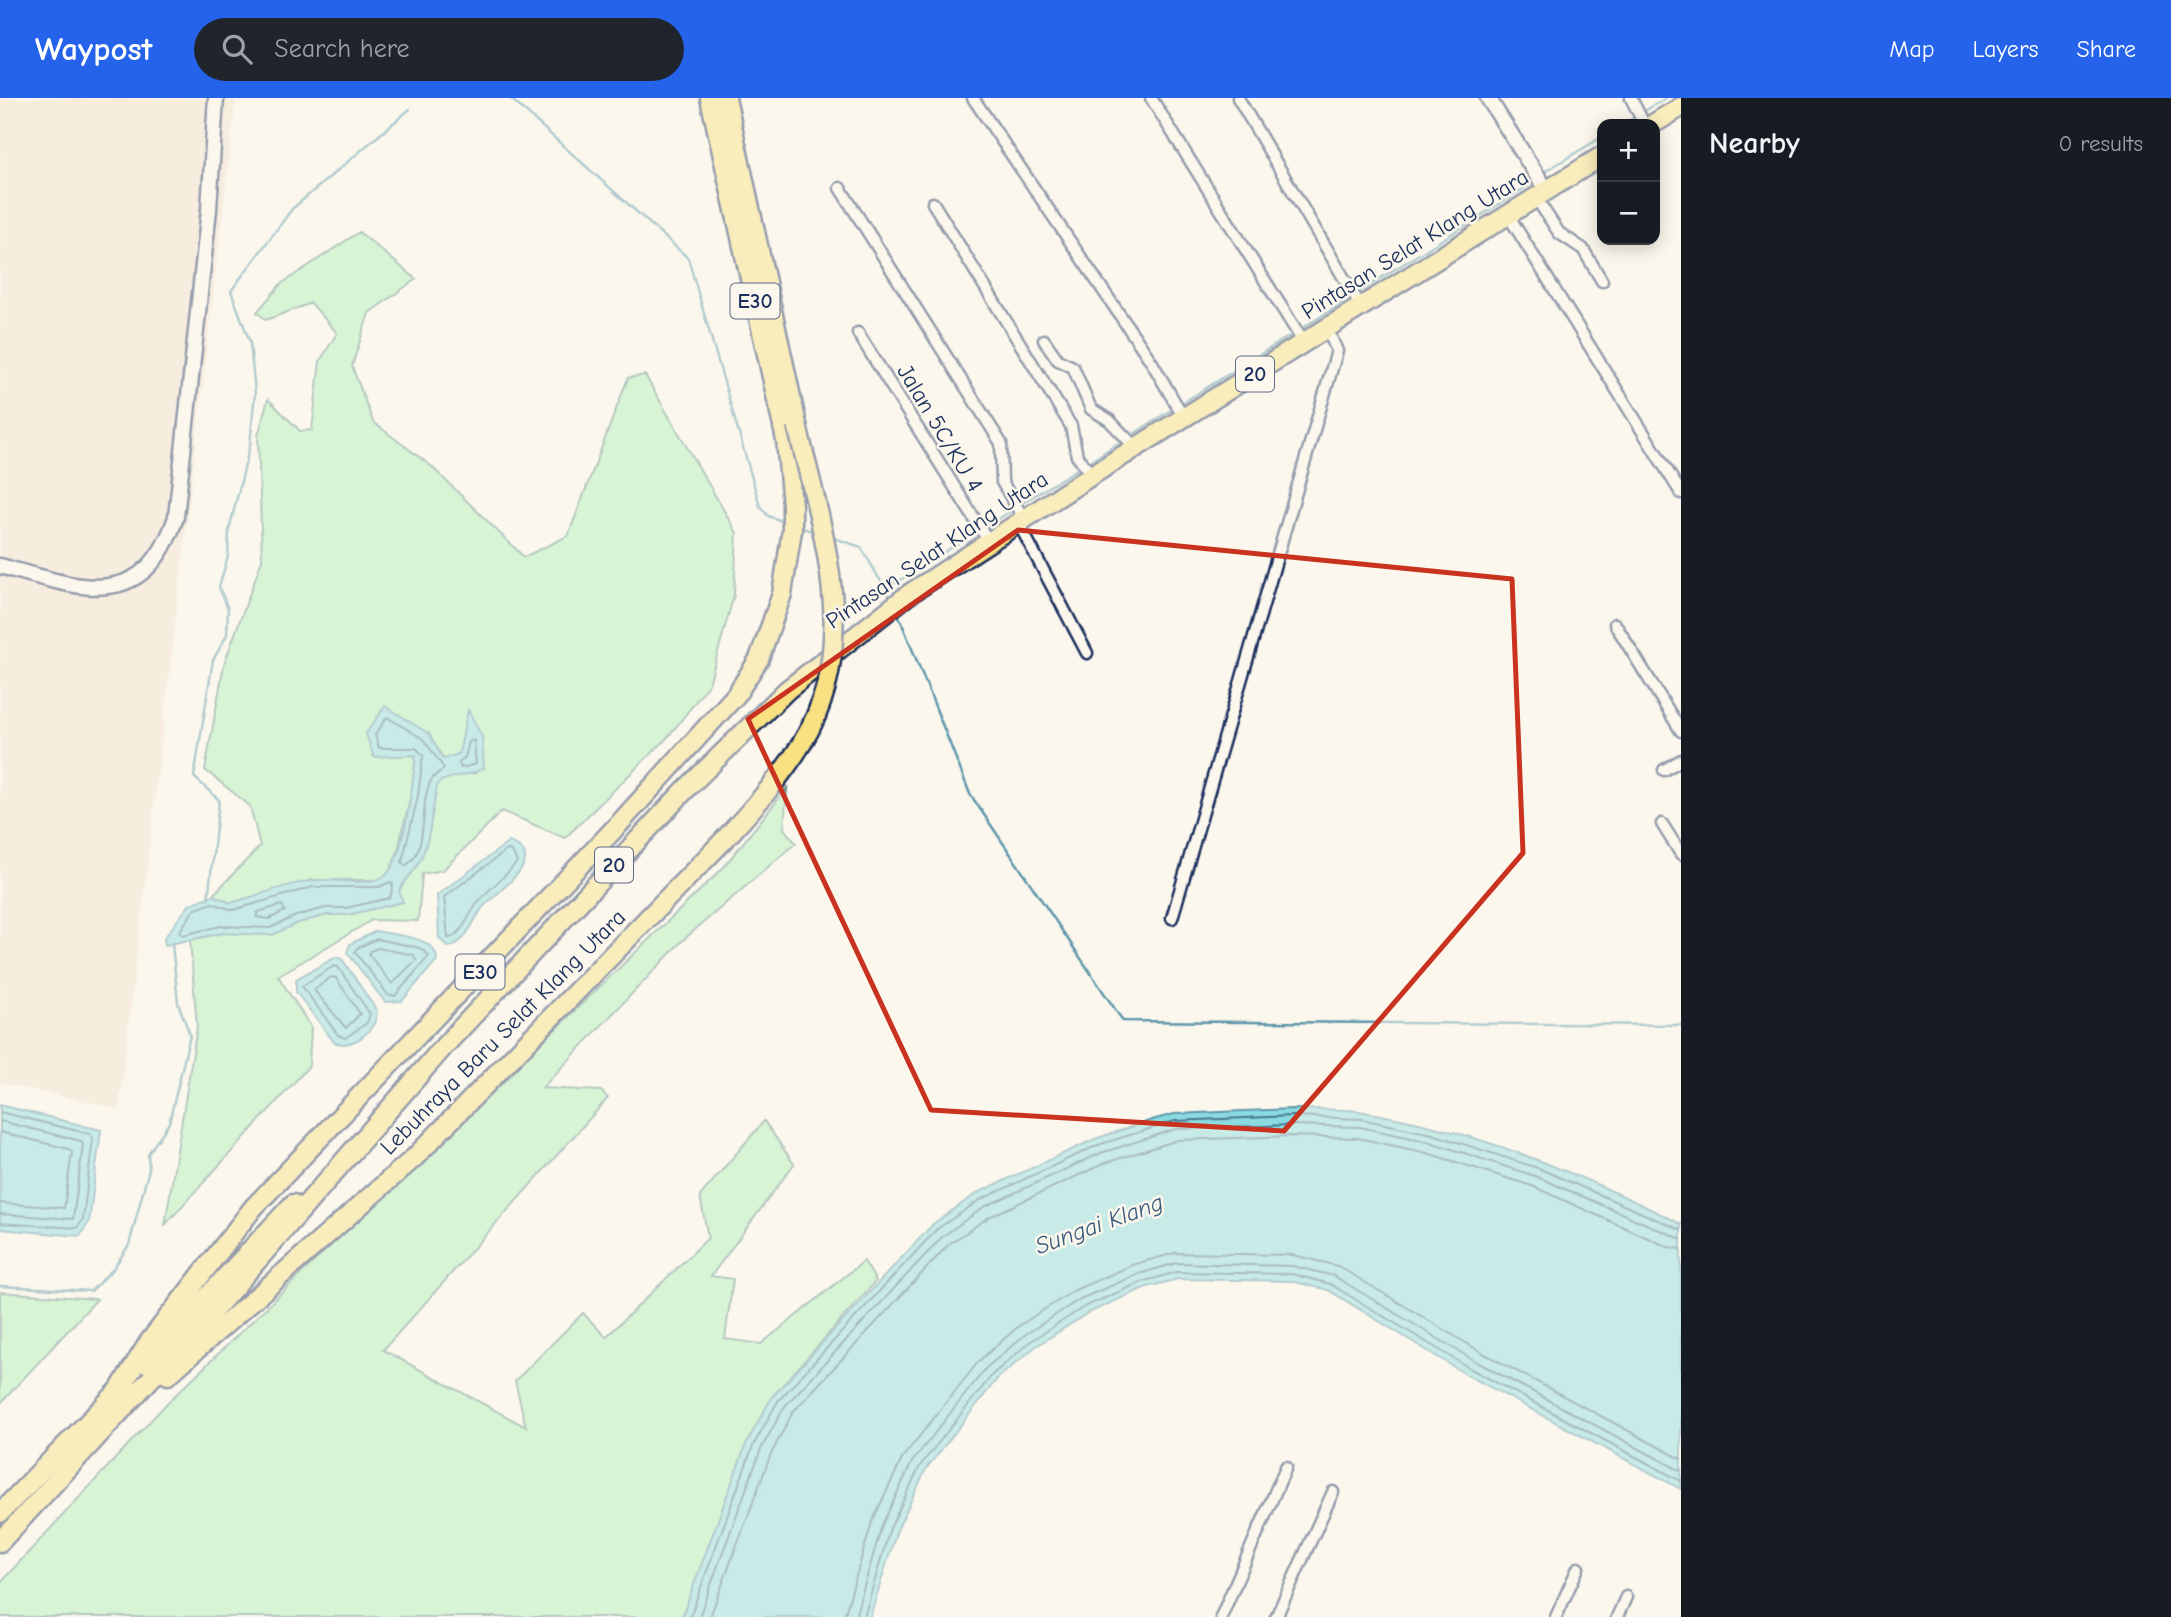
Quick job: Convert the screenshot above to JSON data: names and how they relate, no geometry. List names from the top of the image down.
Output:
{
  "streets": {
    "highway": [
      "Pintasan Selat Klang Utara",
      "E30",
      "20",
      "Lebuhraya Baru Selat Klang Utara"
    ],
    "street": ["Jalan 5C/KU 4"]
  },
  "crossings": [
    ["Pintasan Selat Klang Utara", "Jalan 5C/KU 4"],
    ["Pintasan Selat Klang Utara", "Lebuhraya Baru Selat Klang Utara"]
  ],
  "water": ["Sungai Klang"],
  "page": {
    "header": "Waypost",
    "search": "Search here",
    "nav": ["Map", "Layers", "Share"],
    "heading": ["Nearby", "0 results"],
    "map_buttons": ["+", "−"]
  }
}
